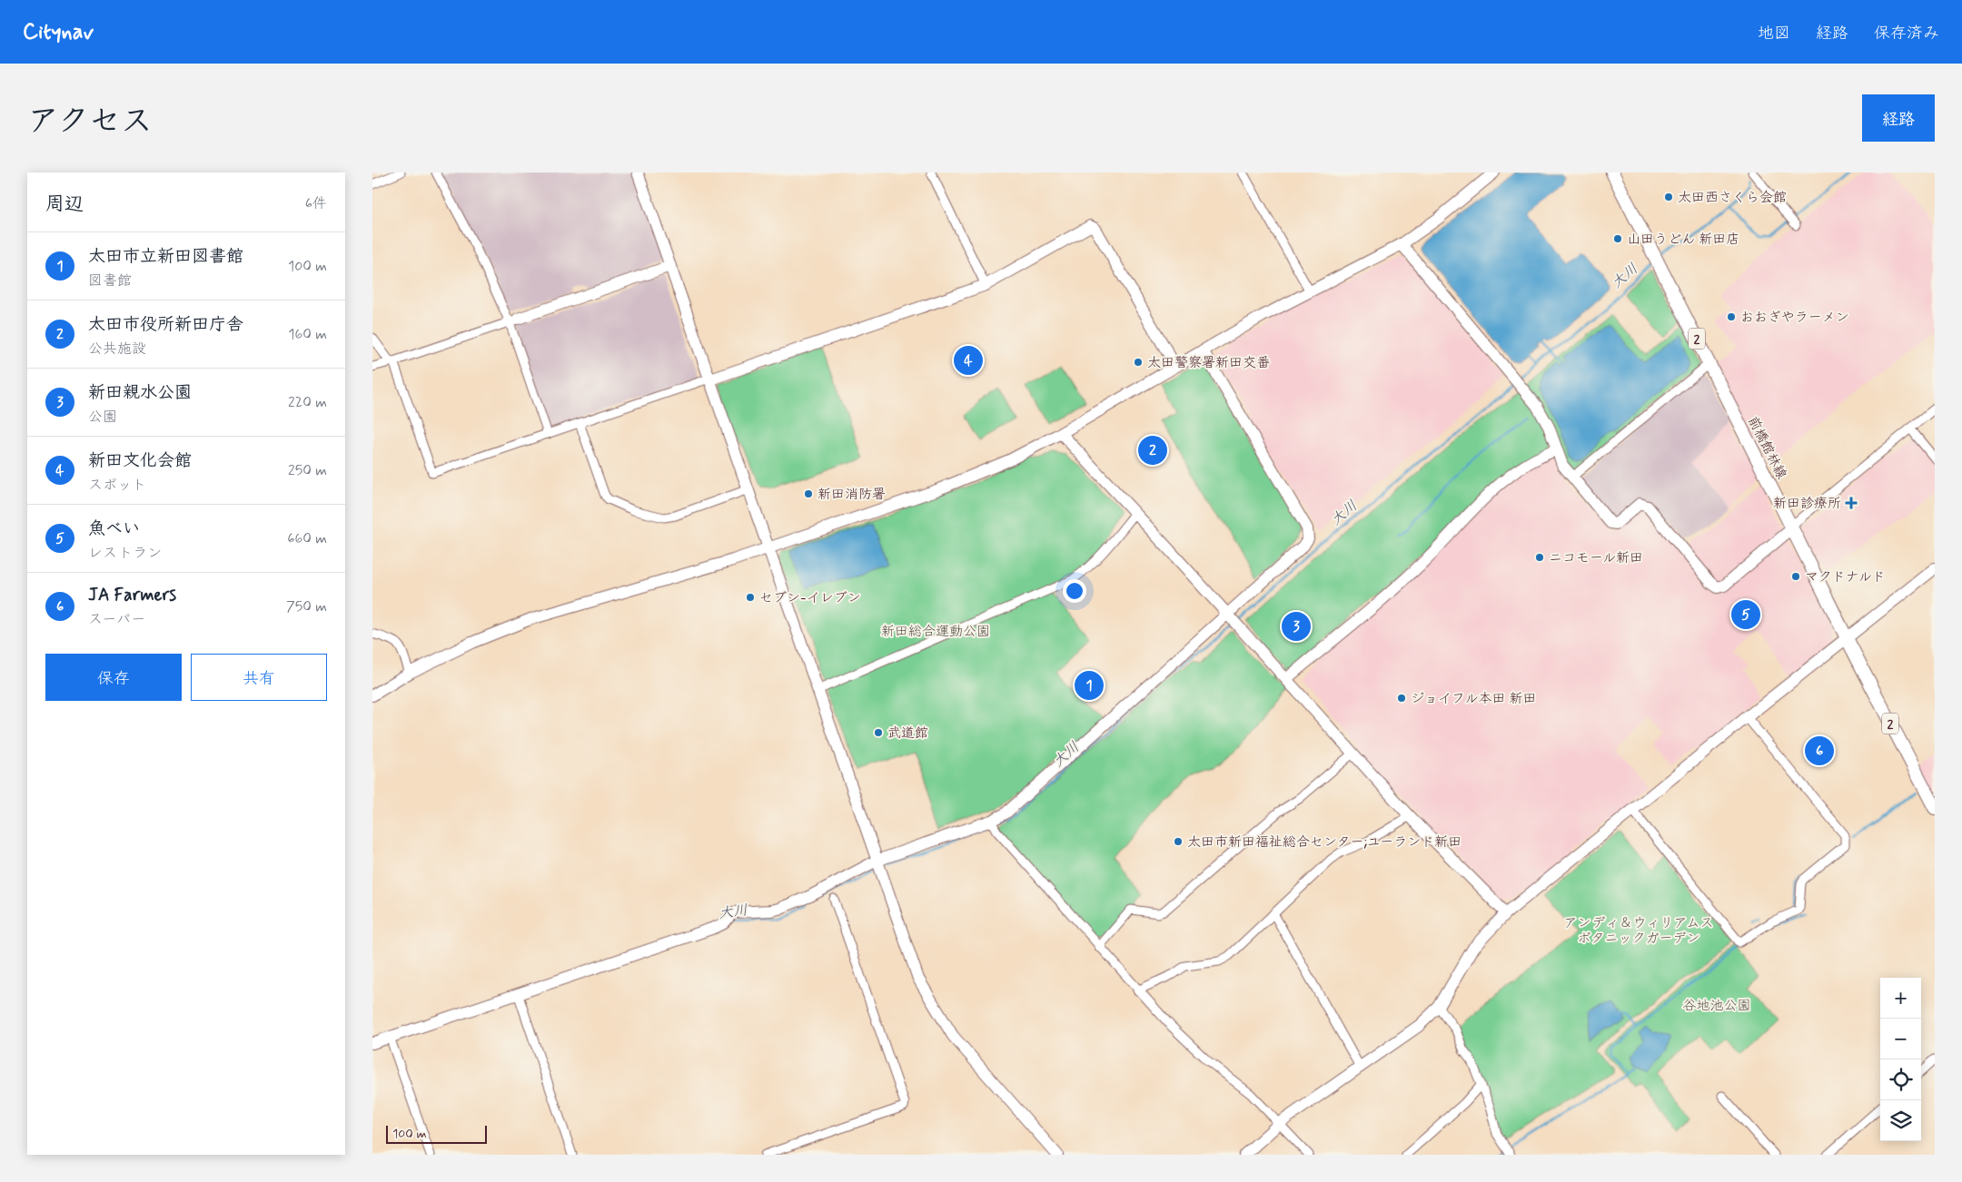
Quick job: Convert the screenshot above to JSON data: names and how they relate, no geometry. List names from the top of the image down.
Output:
{
  "streets": {
    "main road": ["2", "前橋館林線"]
  },
  "water": ["大川"],
  "parks": ["新田総合運動公園", "アンディ＆ウィリアムス ボタニックガーデン", "谷地池公園"],
  "places": {
    "other": [
      "太田西さくら会館",
      "山田うどん 新田店",
      "おおぎやラーメン",
      "太田警察署新田交番",
      "新田消防署",
      "ニコモール新田",
      "マクドナルド",
      "セブン-イレブン",
      "ジョイフル本田 新田",
      "武道館",
      "太田市新田福祉総合センター;ユーランド新田"
    ],
    "health": ["新田診療所"]
  },
  "scale_bar": "100 m",
  "page": {
    "header": "Citynav",
    "nav": ["地図", "経路", "保存済み"],
    "title": "アクセス",
    "buttons": [
      "経路",
      ["保存", "共有"]
    ],
    "heading": ["周辺", "6件"],
    "list": [
      {
        "mark": "1",
        "name": "太田市立新田図書館",
        "note": "図書館",
        "value": "100 m"
      },
      {
        "mark": "2",
        "name": "太田市役所新田庁舎",
        "note": "公共施設",
        "value": "160 m"
      },
      {
        "mark": "3",
        "name": "新田親水公園",
        "note": "公園",
        "value": "220 m"
      },
      {
        "mark": "4",
        "name": "新田文化会館",
        "note": "スポット",
        "value": "250 m"
      },
      {
        "mark": "5",
        "name": "魚べい",
        "note": "レストラン",
        "value": "660 m"
      },
      {
        "mark": "6",
        "name": "JA Farmers",
        "note": "スーパー",
        "value": "750 m"
      }
    ],
    "pins": [
      "4",
      "2",
      "5",
      "3",
      "1",
      "6"
    ],
    "map_buttons": ["+", "−"],
    "scale": "100 m"
  }
}
